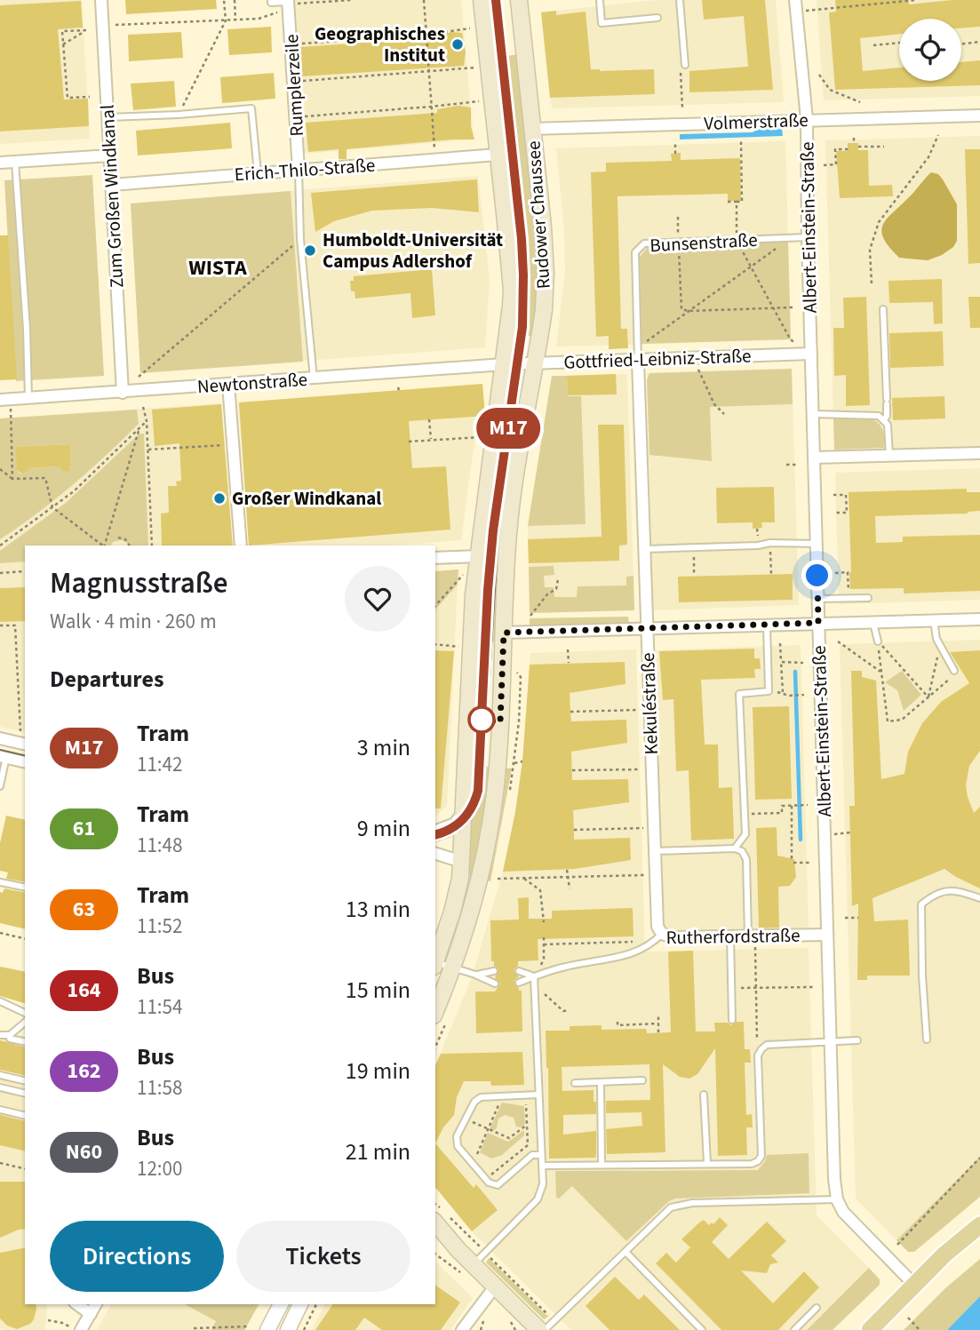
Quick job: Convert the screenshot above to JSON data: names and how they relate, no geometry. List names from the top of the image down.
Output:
{
  "streets": {
    "main road": ["Rudower Chaussee"],
    "street": [
      "Rumplerzeile",
      "Volmerstraße",
      "Erich-Thilo-Straße",
      "Zum Großen Windkanal",
      "Albert-Einstein-Straße",
      "Gottfried-Leibniz-Straße",
      "Newtonstraße",
      "Kekuléstraße",
      "Rutherfordstraße"
    ],
    "lane": ["Bunsenstraße"]
  },
  "crossings": [
    ["Rumplerzeile", "Erich-Thilo-Straße"],
    ["Volmerstraße", "Rudower Chaussee"],
    ["Volmerstraße", "Albert-Einstein-Straße"],
    ["Erich-Thilo-Straße", "Zum Großen Windkanal"],
    ["Erich-Thilo-Straße", "Rudower Chaussee"],
    ["Zum Großen Windkanal", "Newtonstraße"],
    ["Rudower Chaussee", "Gottfried-Leibniz-Straße"],
    ["Rudower Chaussee", "Newtonstraße"],
    ["Albert-Einstein-Straße", "Bunsenstraße"],
    ["Albert-Einstein-Straße", "Gottfried-Leibniz-Straße"],
    ["Albert-Einstein-Straße", "Rutherfordstraße"],
    ["Bunsenstraße", "Gottfried-Leibniz-Straße"],
    ["Bunsenstraße", "Kekuléstraße"],
    ["Gottfried-Leibniz-Straße", "Newtonstraße"],
    ["Gottfried-Leibniz-Straße", "Kekuléstraße"],
    ["Kekuléstraße", "Rutherfordstraße"]
  ],
  "districts": ["WISTA"],
  "places": ["Geographisches Institut", "Humboldt-Universität Campus Adlershof", "Großer Windkanal"],
  "lines": ["tram line M17"],
  "page": {
    "on_map": "M17",
    "heading": [
      ["Magnusstraße", "Walk · 4 min · 260 m"],
      "Departures"
    ],
    "list": [
      {
        "mark": "M17",
        "name": "Tram",
        "note": "11:42",
        "value": "3 min"
      },
      {
        "mark": "61",
        "name": "Tram",
        "note": "11:48",
        "value": "9 min"
      },
      {
        "mark": "63",
        "name": "Tram",
        "note": "11:52",
        "value": "13 min"
      },
      {
        "mark": "164",
        "name": "Bus",
        "note": "11:54",
        "value": "15 min"
      },
      {
        "mark": "162",
        "name": "Bus",
        "note": "11:58",
        "value": "19 min"
      },
      {
        "mark": "N60",
        "name": "Bus",
        "note": "12:00",
        "value": "21 min"
      }
    ],
    "buttons": ["Directions", "Tickets"]
  }
}
